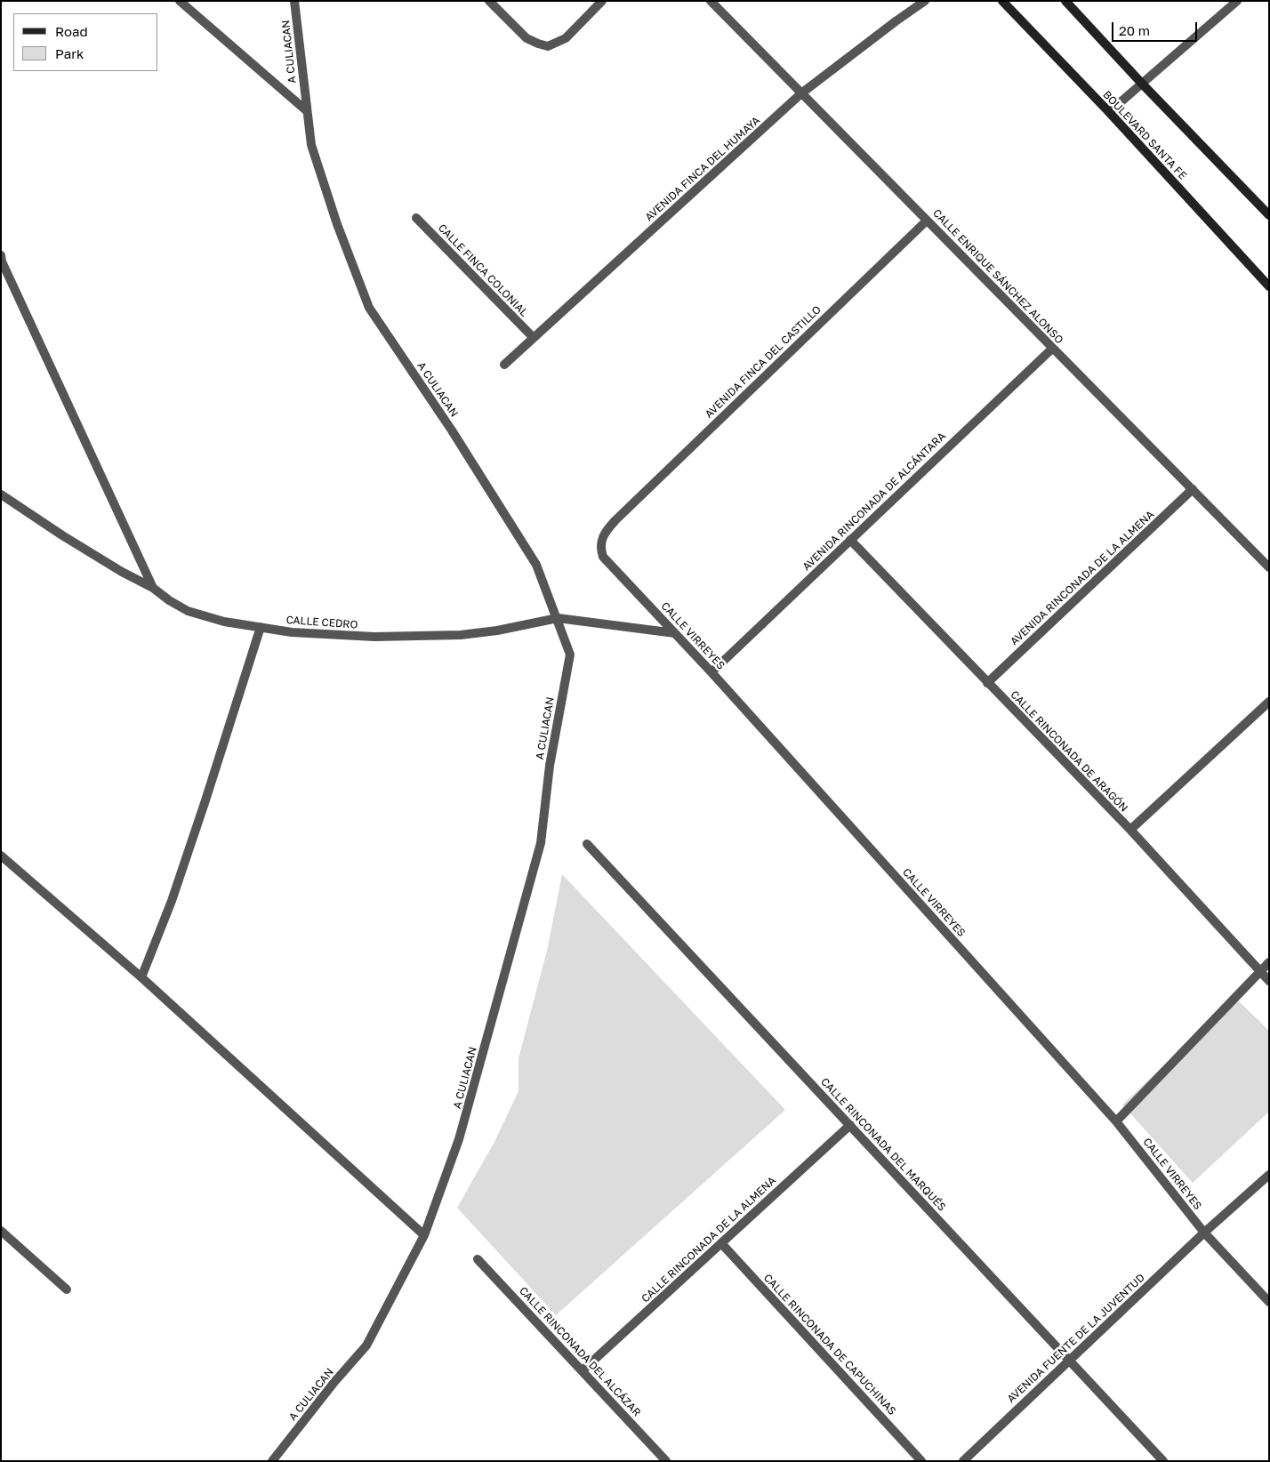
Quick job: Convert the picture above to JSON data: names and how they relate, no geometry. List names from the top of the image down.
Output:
{
  "streets": {
    "street": [
      "A CULIACAN",
      "BOULEVARD SANTA FE",
      "AVENIDA FINCA DEL HUMAYA",
      "CALLE FINCA COLONIAL",
      "CALLE ENRIQUE SÁNCHEZ ALONSO",
      "AVENIDA FINCA DEL CASTILLO",
      "AVENIDA RINCONADA DE ALCÁNTARA",
      "AVENIDA RINCONADA DE LA ALMENA",
      "CALLE CEDRO",
      "CALLE VIRREYES",
      "CALLE RINCONADA DE ARAGÓN",
      "CALLE RINCONADA DEL MARQUÉS",
      "CALLE RINCONADA DE LA ALMENA",
      "AVENIDA FUENTE DE LA JUVENTUD",
      "CALLE RINCONADA DE CAPUCHINAS",
      "CALLE RINCONADA DEL ALCÁZAR"
    ]
  },
  "crossings": [
    ["A CULIACAN", "CALLE CEDRO"],
    ["AVENIDA FINCA DEL HUMAYA", "CALLE FINCA COLONIAL"],
    ["AVENIDA FINCA DEL HUMAYA", "CALLE ENRIQUE SÁNCHEZ ALONSO"],
    ["CALLE ENRIQUE SÁNCHEZ ALONSO", "AVENIDA FINCA DEL CASTILLO"],
    ["CALLE ENRIQUE SÁNCHEZ ALONSO", "AVENIDA RINCONADA DE ALCÁNTARA"],
    ["CALLE ENRIQUE SÁNCHEZ ALONSO", "AVENIDA RINCONADA DE LA ALMENA"],
    ["AVENIDA FINCA DEL CASTILLO", "CALLE VIRREYES"],
    ["AVENIDA RINCONADA DE ALCÁNTARA", "CALLE VIRREYES"],
    ["AVENIDA RINCONADA DE ALCÁNTARA", "CALLE RINCONADA DE ARAGÓN"],
    ["AVENIDA RINCONADA DE LA ALMENA", "CALLE RINCONADA DE ARAGÓN"],
    ["CALLE CEDRO", "CALLE VIRREYES"],
    ["CALLE VIRREYES", "AVENIDA FUENTE DE LA JUVENTUD"],
    ["CALLE RINCONADA DEL MARQUÉS", "CALLE RINCONADA DE LA ALMENA"],
    ["CALLE RINCONADA DEL MARQUÉS", "AVENIDA FUENTE DE LA JUVENTUD"],
    ["CALLE RINCONADA DE LA ALMENA", "CALLE RINCONADA DE CAPUCHINAS"],
    ["CALLE RINCONADA DE LA ALMENA", "CALLE RINCONADA DEL ALCÁZAR"]
  ],
  "legend": ["Road", "Park"],
  "scale_bar": "20 m"
}
